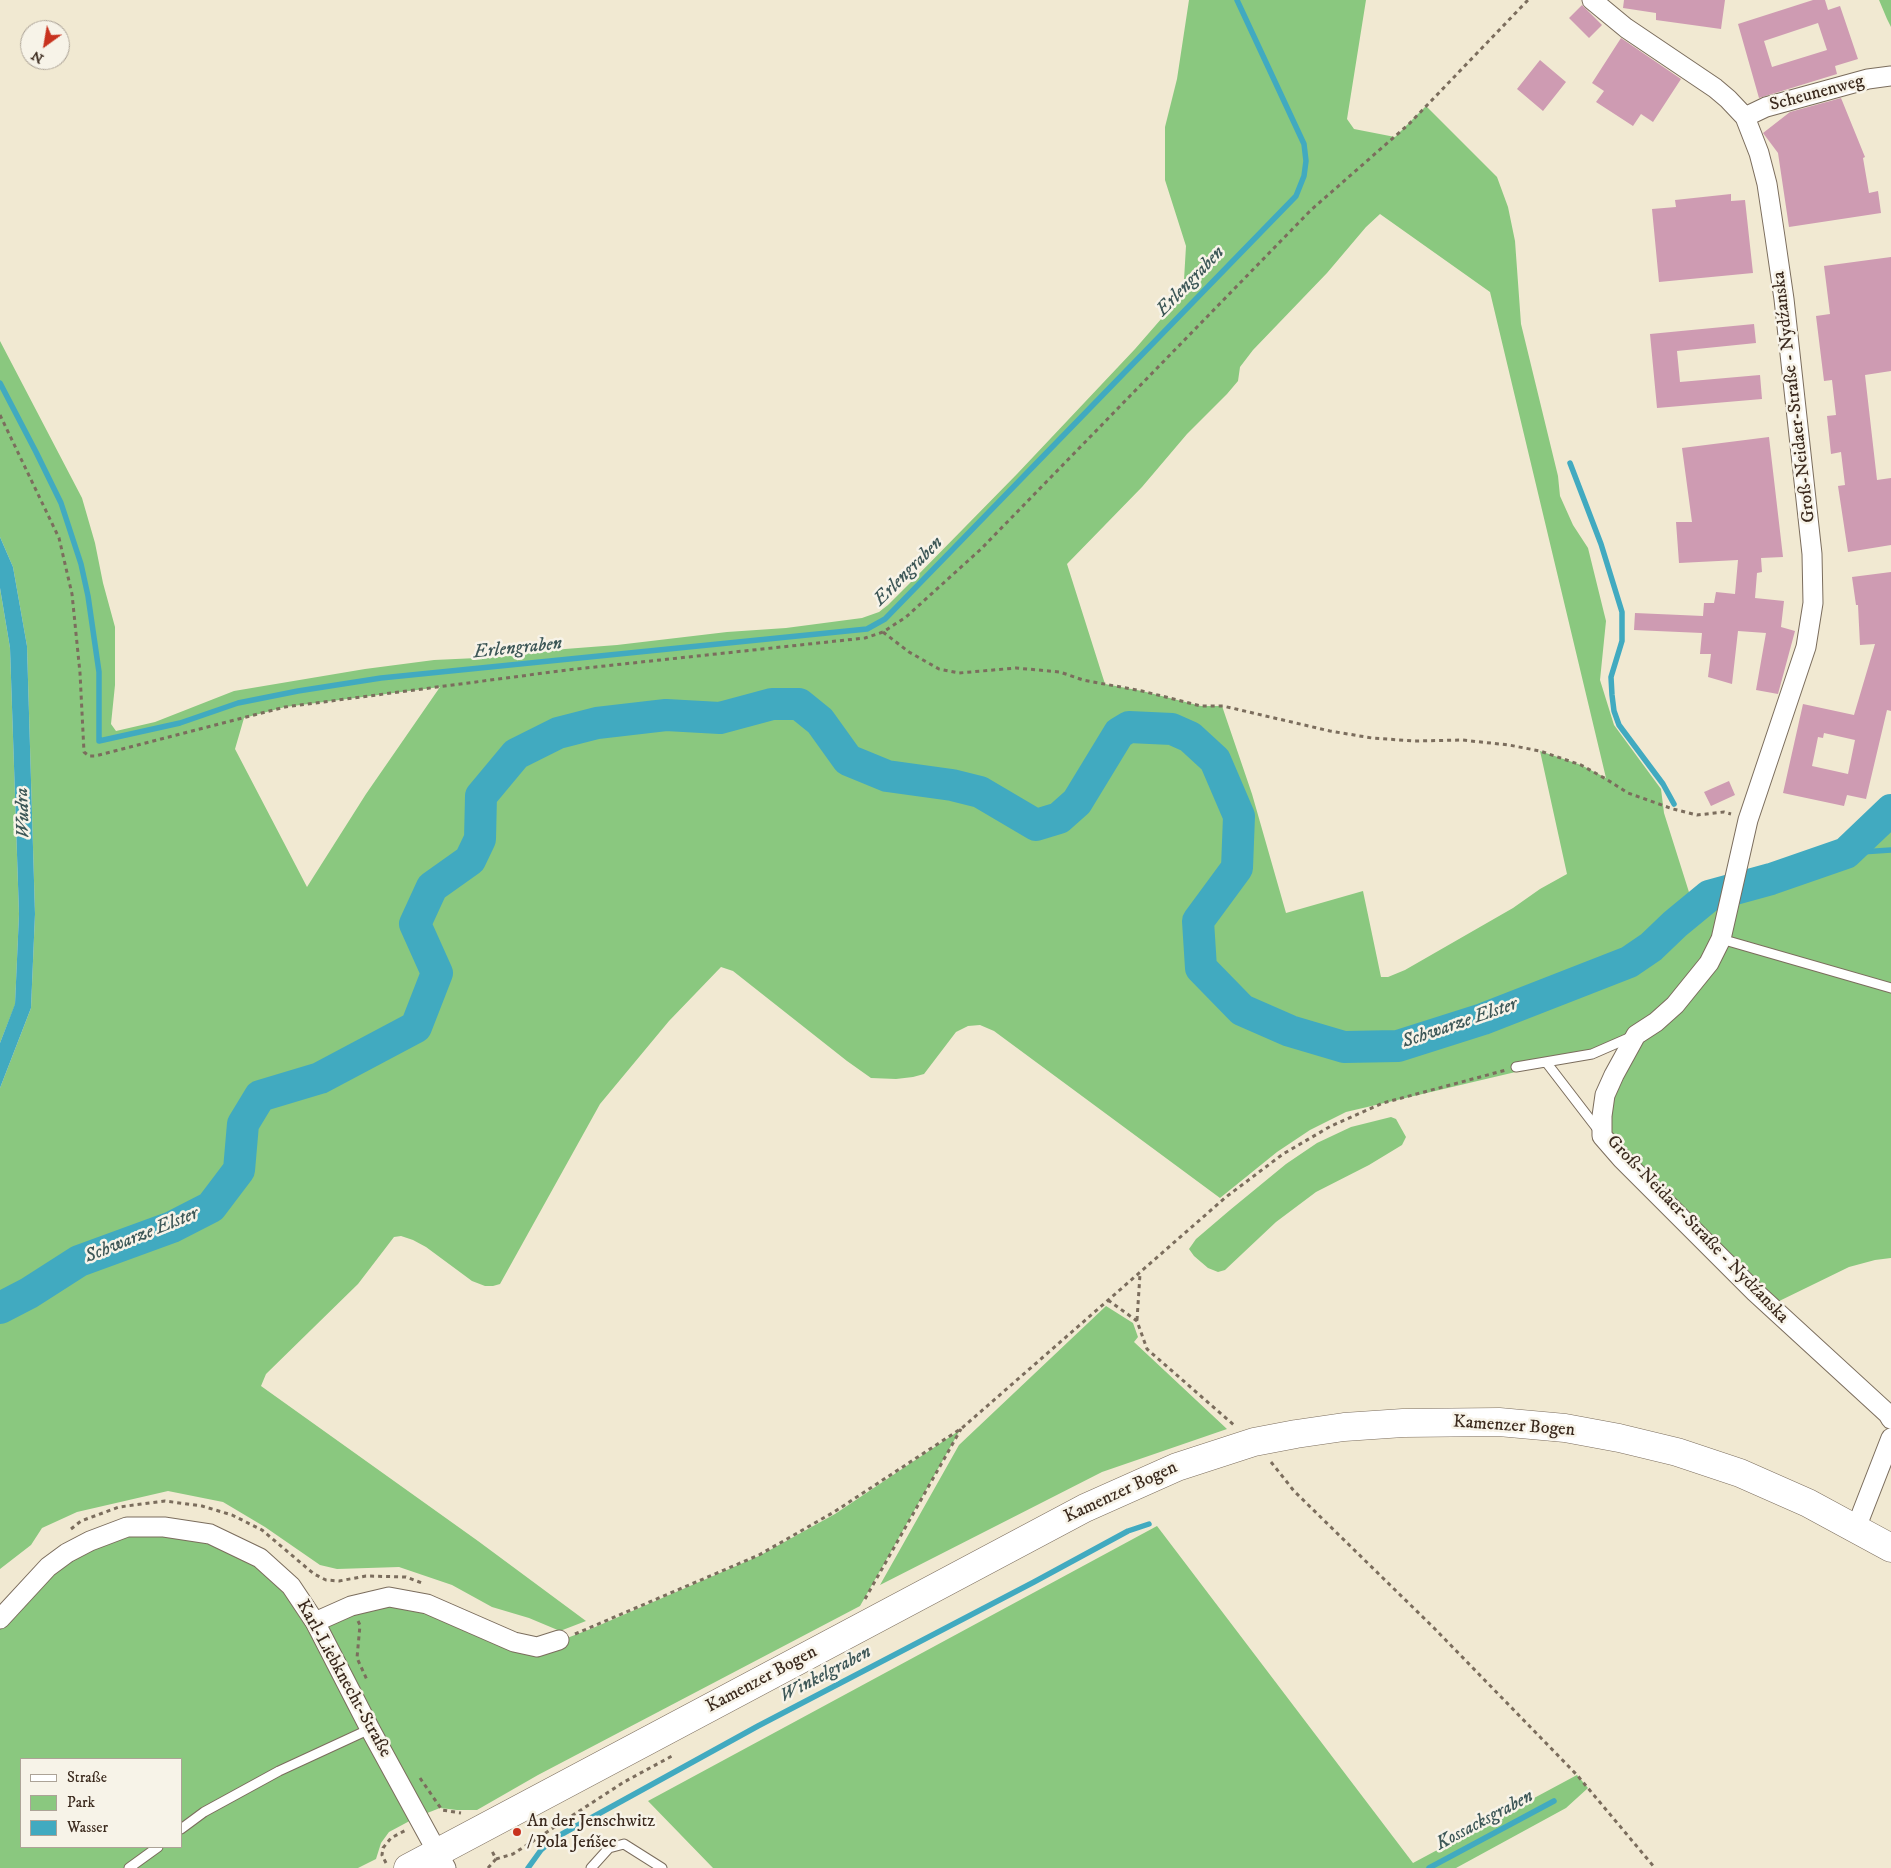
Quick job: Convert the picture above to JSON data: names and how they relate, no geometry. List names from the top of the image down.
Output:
{
  "streets": {
    "main road": ["Kamenzer Bogen"],
    "street": ["Scheunenweg", "Groß-Neidaer-Straße - Nydźanska", "Karl-Liebknecht-Straße"]
  },
  "crossings": [
    ["Scheunenweg", "Groß-Neidaer-Straße - Nydźanska"],
    ["Kamenzer Bogen", "Karl-Liebknecht-Straße"]
  ],
  "water": [
    "Erlengraben",
    "Wudra",
    "Schwarze Elster",
    "Winkelgraben",
    "Kossacksgraben"
  ],
  "places": ["An der Jenschwitz / Pola Jeńšec"],
  "legend": ["Straße", "Park", "Wasser"],
  "north": "bottom left"
}
